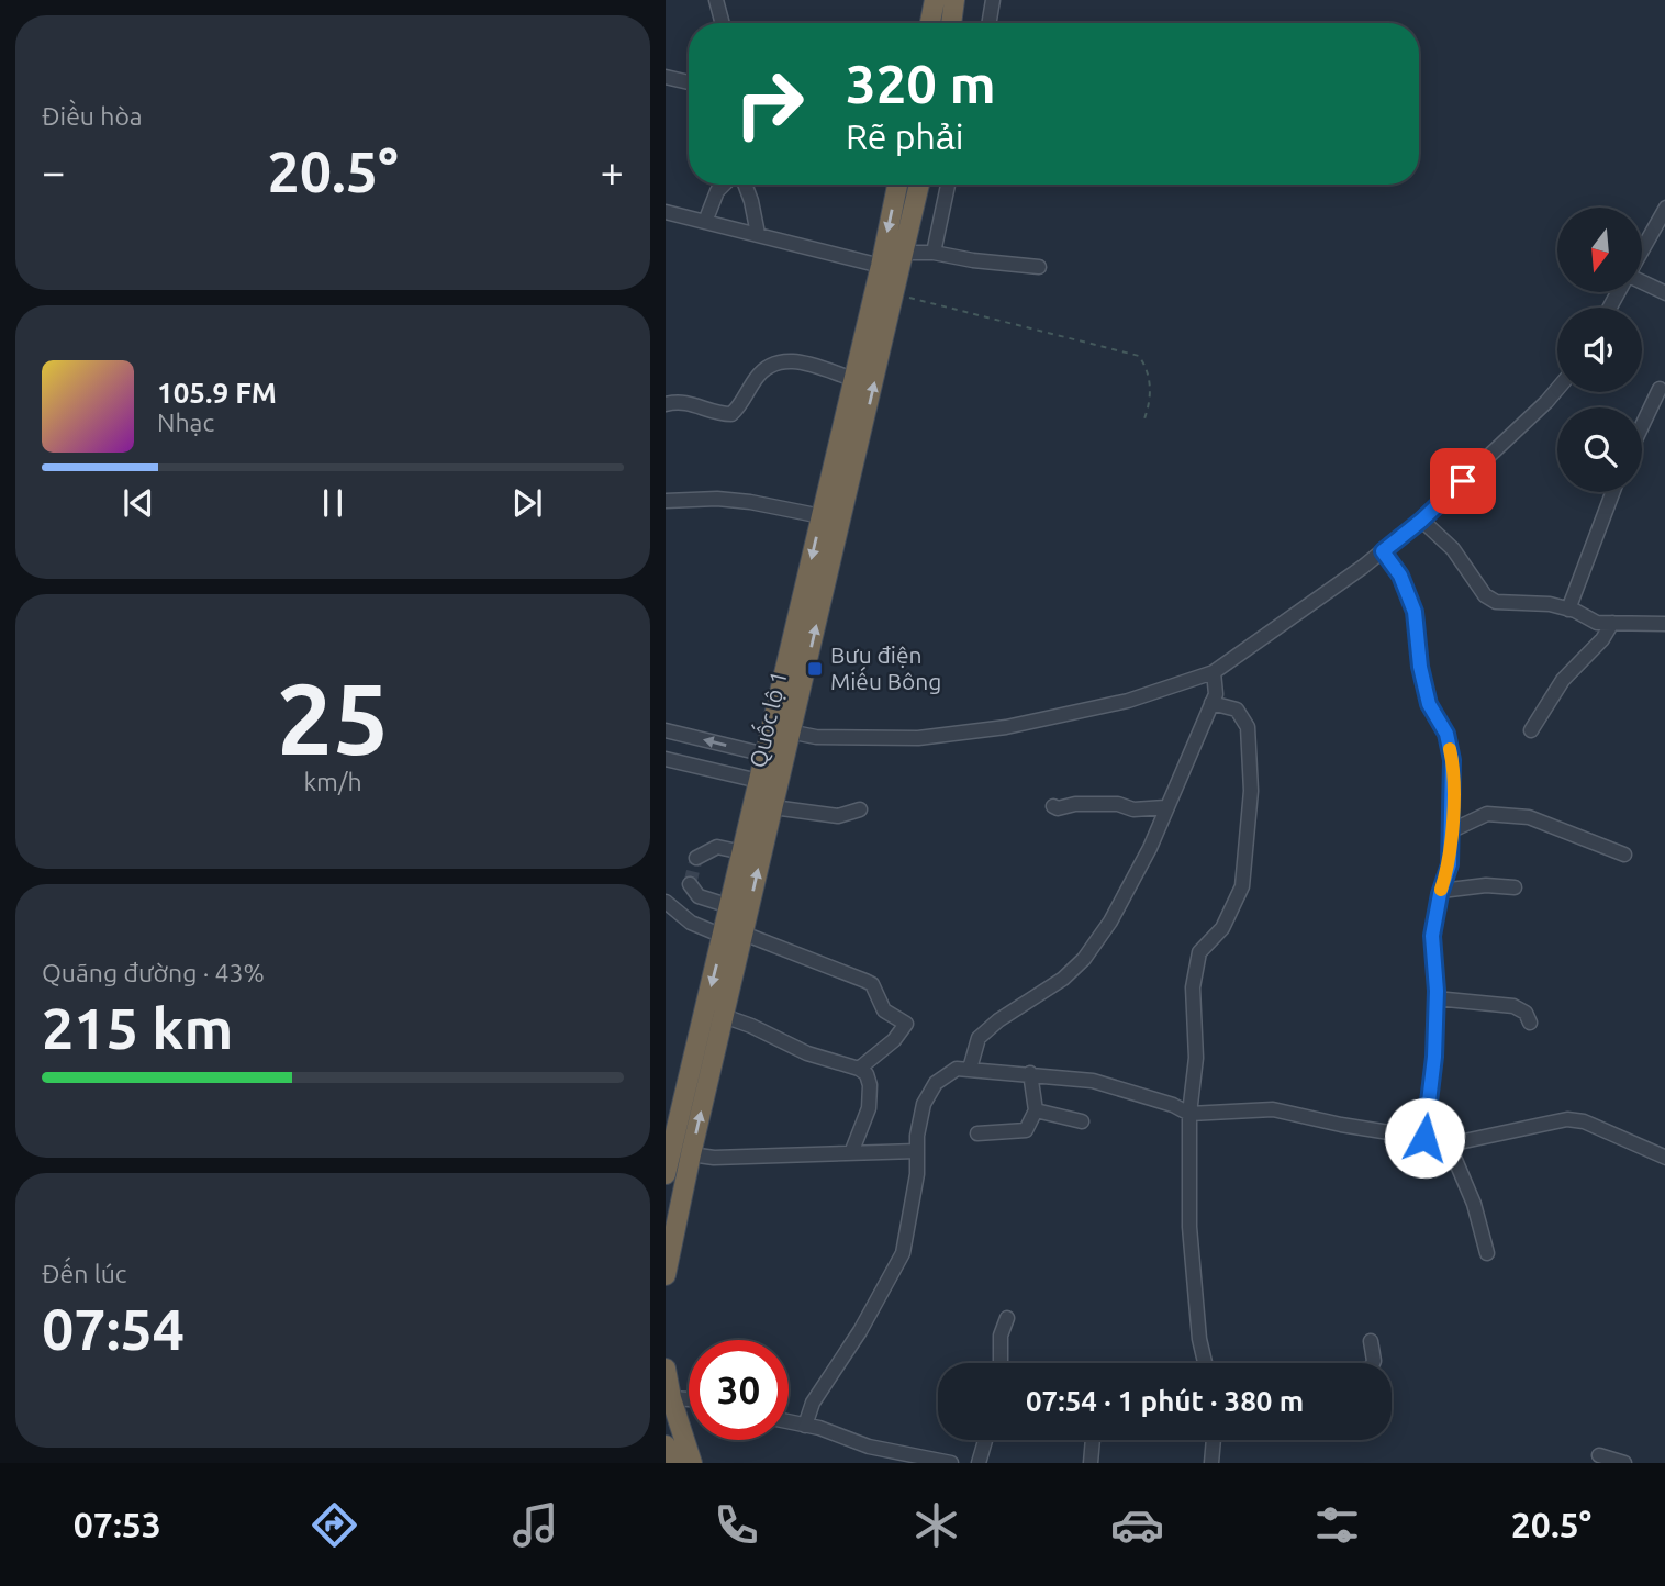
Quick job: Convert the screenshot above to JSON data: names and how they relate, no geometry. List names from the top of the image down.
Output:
{
  "streets": {
    "highway": ["Quốc lộ 1"]
  },
  "places": {
    "transit": ["Bưu điện Miếu Bông"]
  },
  "north": "bottom",
  "page": {
    "tile": [
      "Điều hòa",
      ["25", "km/h"],
      ["Quãng đường · 43%", "215 km"],
      ["Đến lúc", "07:54"]
    ],
    "turn": ["320 m", "Rẽ phải"],
    "heat": ["−", "20.5°", "+"],
    "song": ["105.9 FM", "Nhạc"],
    "limit": "30",
    "trip": "07:54 · 1 phút · 380 m",
    "tabs": ["07:53", "20.5°"]
  }
}
